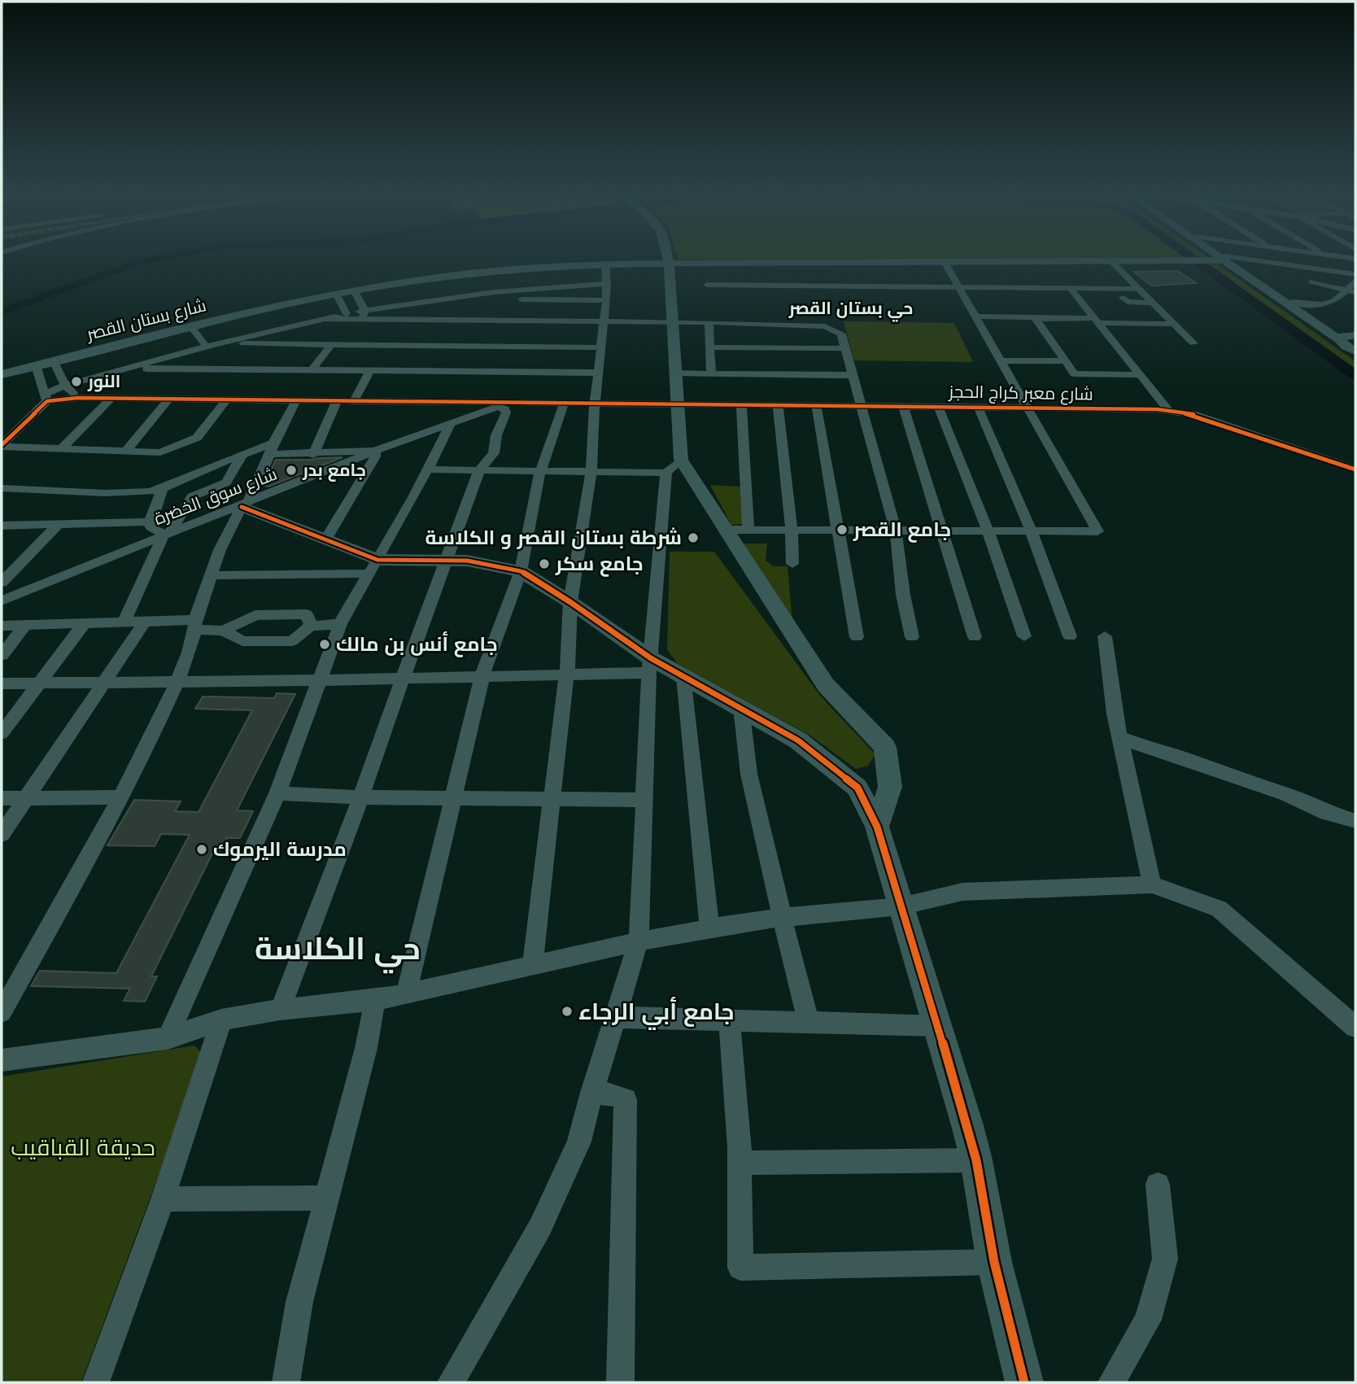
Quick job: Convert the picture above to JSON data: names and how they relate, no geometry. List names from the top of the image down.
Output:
{
  "streets": {
    "main road": ["شارع بستان القصر"],
    "street": ["شارع معبر كراج الحجز", "شارع سوق الخضرة"]
  },
  "crossings": [
    ["شارع معبر كراج الحجز", "شارع سوق الخضرة"]
  ],
  "districts": ["حي بستان القصر", "حي الكلاسة"],
  "parks": ["حديقة القباقيب"],
  "places": [
    "النور",
    "جامع بدر",
    "جامع القصر",
    "شرطة بستان القصر و الكلاسة",
    "جامع سكر",
    "جامع أنس بن مالك",
    "مدرسة اليرموك",
    "جامع أبي الرجاء"
  ]
}
